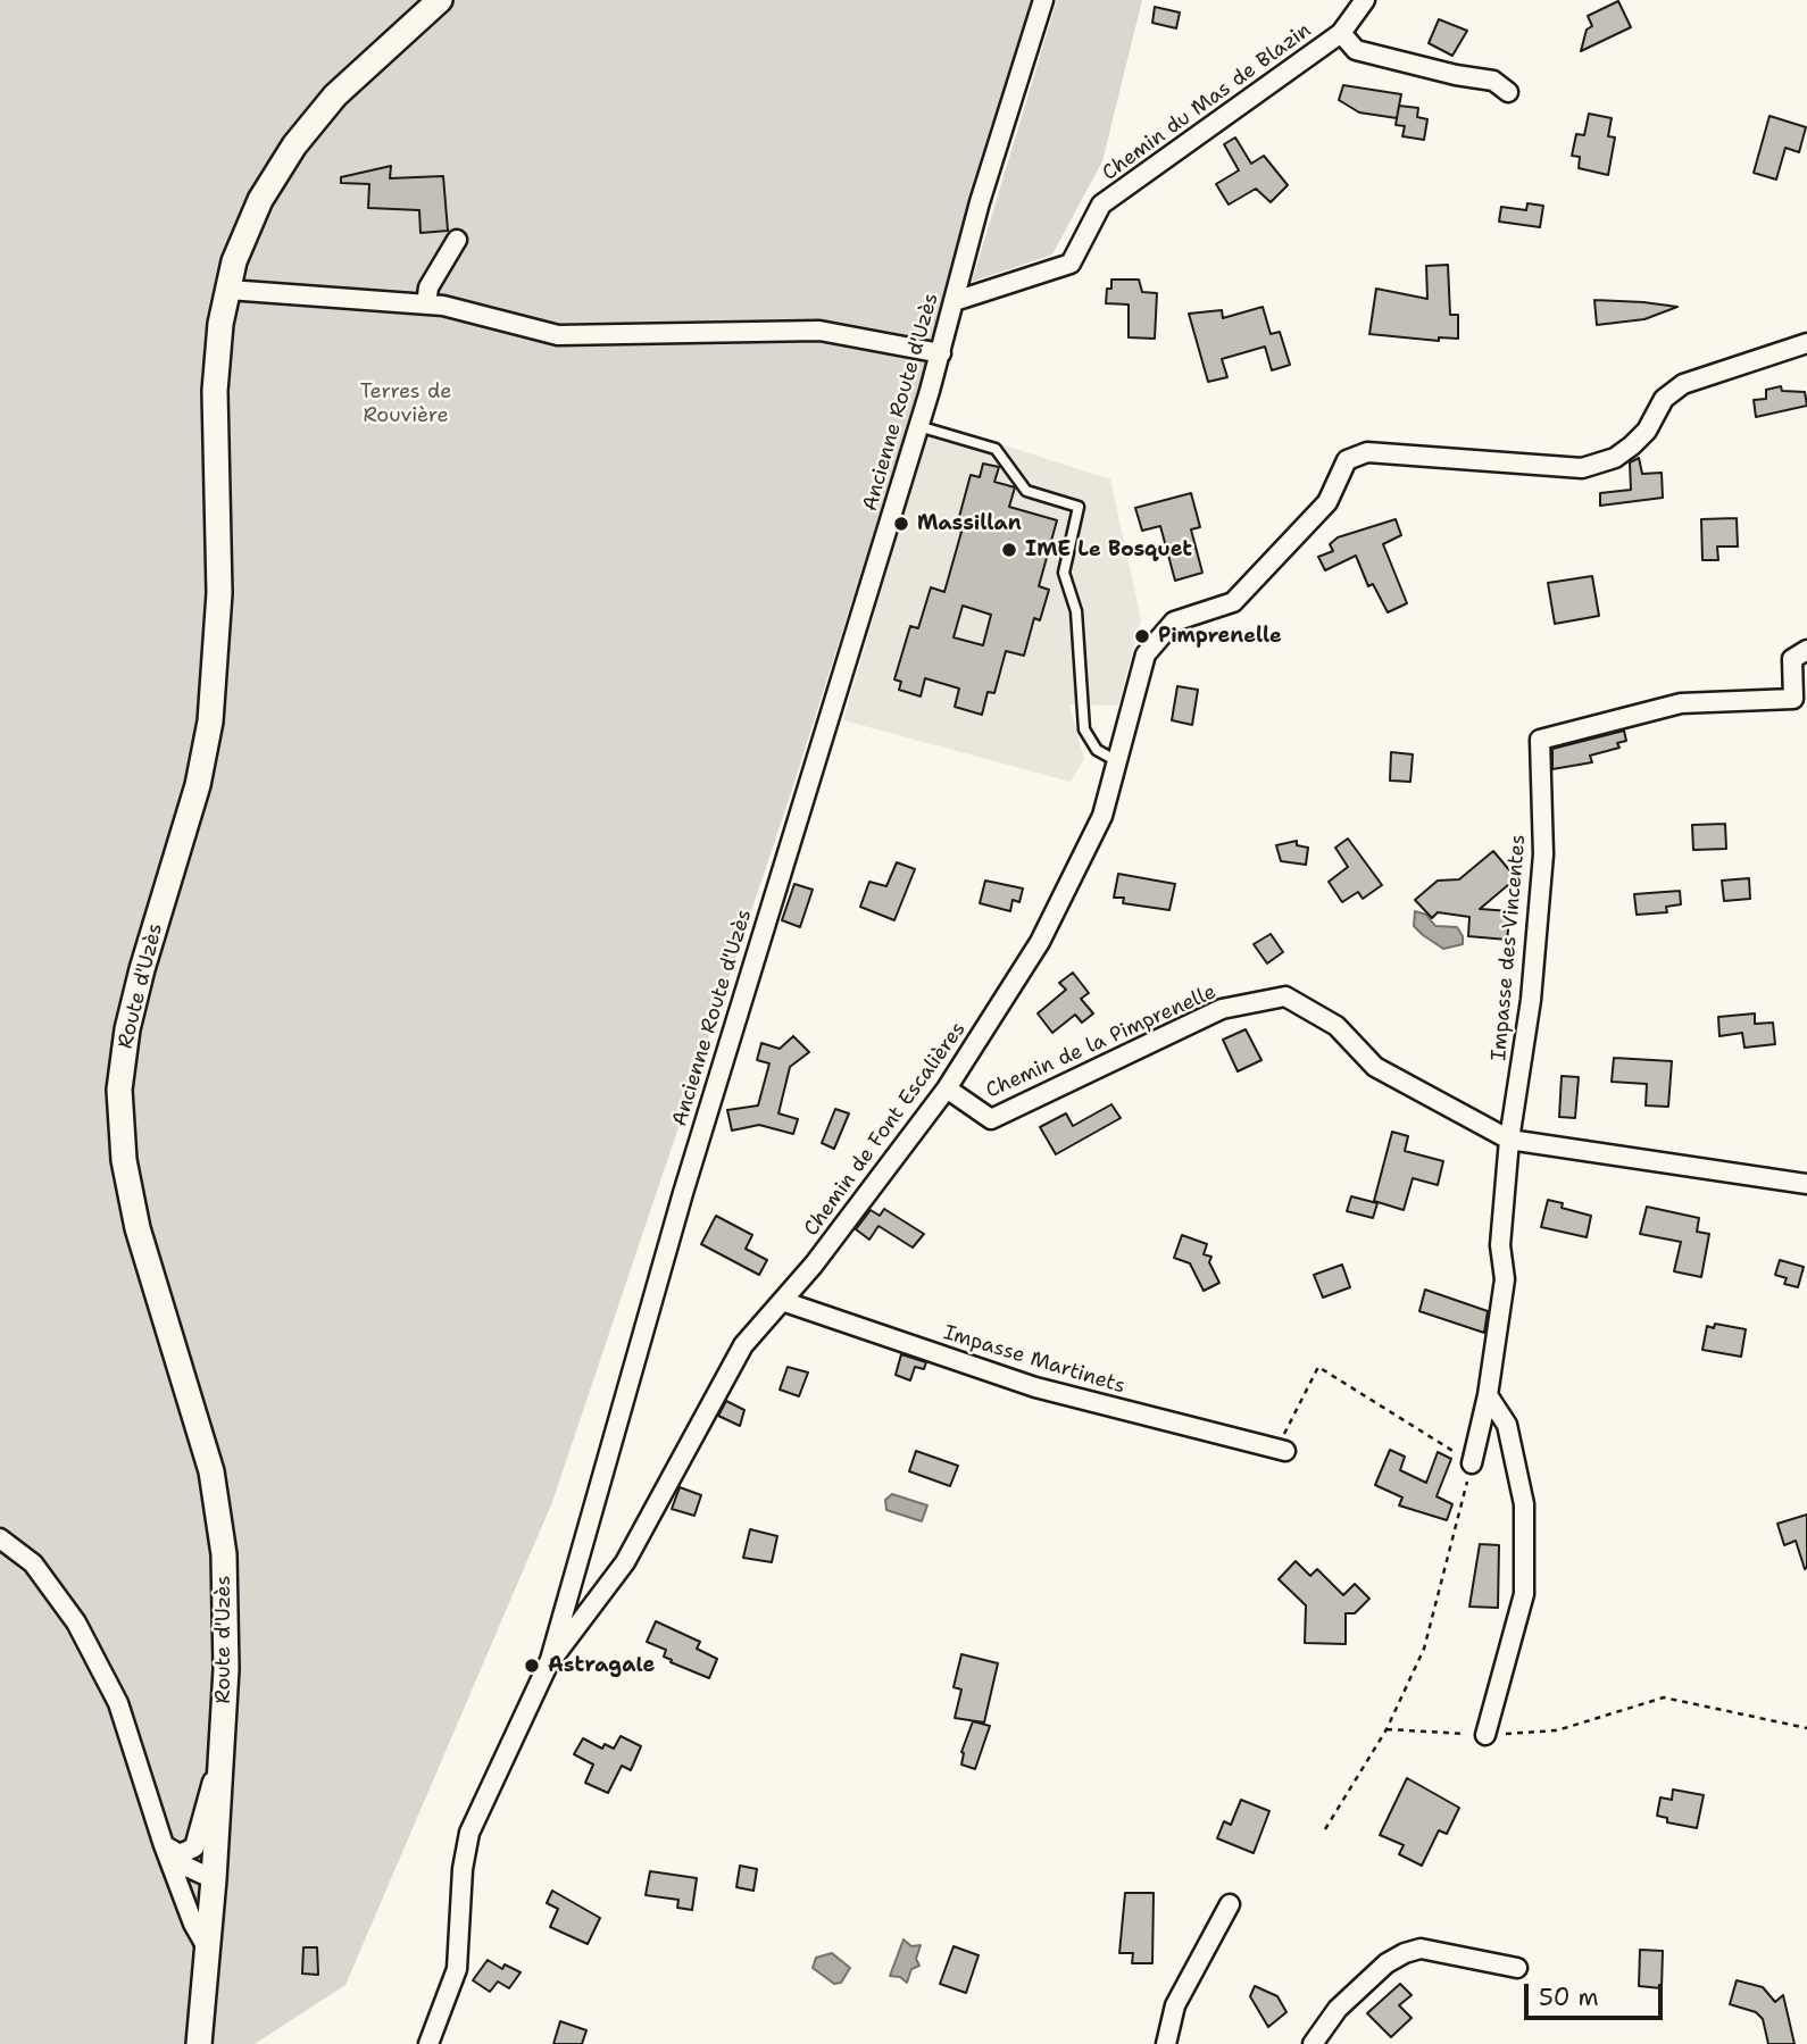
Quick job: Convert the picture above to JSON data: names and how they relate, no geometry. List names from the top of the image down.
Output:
{
  "streets": {
    "main road": ["Route d'Uzès"],
    "street": [
      "Chemin du Mas de Blazin",
      "Ancienne Route d'Uzès",
      "Impasse des Vincentes",
      "Chemin de la Pimprenelle",
      "Chemin de Font Escalières",
      "Impasse Martinets"
    ]
  },
  "crossings": [
    ["Chemin du Mas de Blazin", "Ancienne Route d'Uzès"],
    ["Ancienne Route d'Uzès", "Chemin de Font Escalières"],
    ["Impasse des Vincentes", "Chemin de la Pimprenelle"],
    ["Chemin de la Pimprenelle", "Chemin de Font Escalières"],
    ["Chemin de Font Escalières", "Impasse Martinets"]
  ],
  "parks": ["Terres de Rouvière"],
  "places": [
    "Massillan",
    "IME Le Bosquet",
    "Pimprenelle",
    "Astragale"
  ],
  "scale_bar": "50 m"
}
